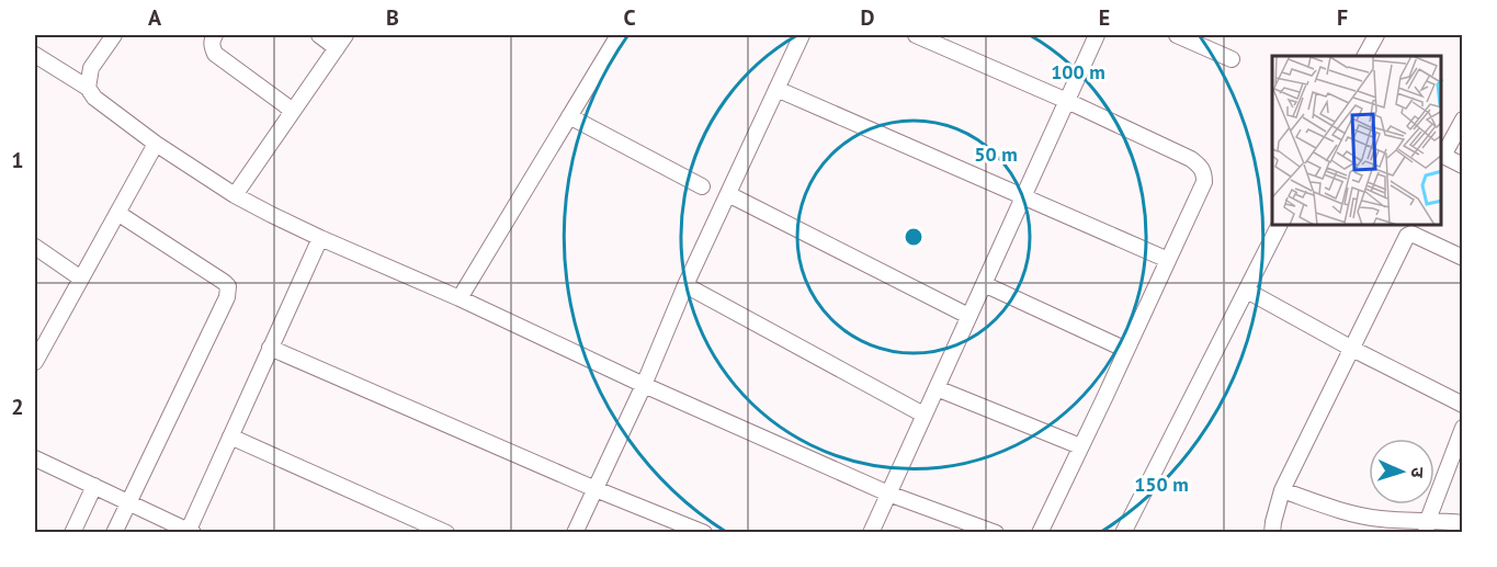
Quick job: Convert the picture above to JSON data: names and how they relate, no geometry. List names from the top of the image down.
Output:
{
  "north": "right",
  "grid": {
    "columns": [
      "A",
      "B",
      "C",
      "D",
      "E",
      "F"
    ],
    "rows": ["1", "2"]
  },
  "rings": ["100 m", "50 m", "150 m"]
}
